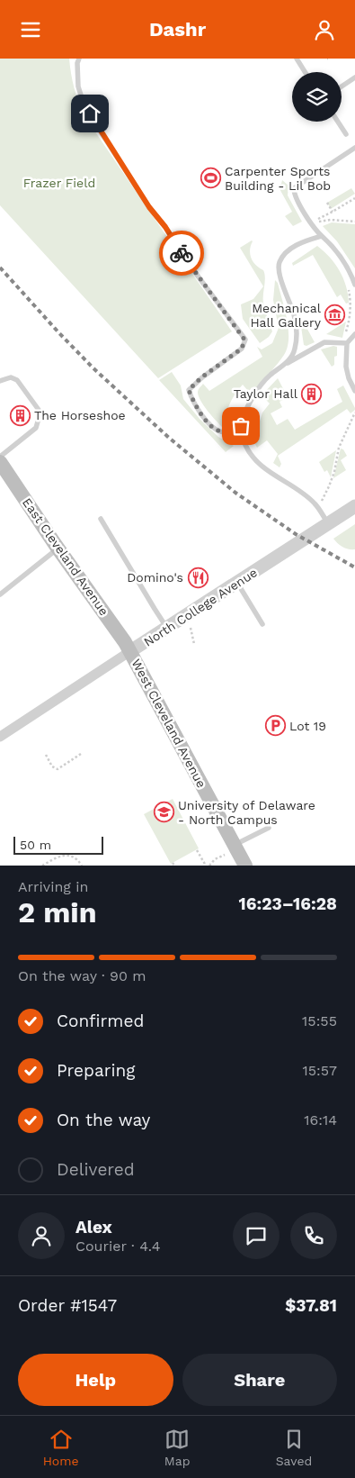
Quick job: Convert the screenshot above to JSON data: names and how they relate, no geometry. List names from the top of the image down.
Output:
{
  "streets": {
    "main road": ["East Cleveland Avenue", "West Cleveland Avenue"],
    "street": ["North College Avenue"]
  },
  "crossings": [
    ["East Cleveland Avenue", "North College Avenue"],
    ["East Cleveland Avenue", "West Cleveland Avenue"],
    ["North College Avenue", "West Cleveland Avenue"]
  ],
  "parks": ["Frazer Field"],
  "places": {
    "sports": ["Carpenter Sports Building - Lil Bob"],
    "museum": ["Mechanical Hall Gallery"],
    "building": ["Taylor Hall", "The Horseshoe"],
    "restaurant": ["Domino's"],
    "parking": ["Lot 19"],
    "school or university": ["University of Delaware - North Campus"]
  },
  "scale_bar": "50 m",
  "page": {
    "header": "Dashr",
    "scale": "50 m",
    "heading": ["2 min", "Arriving in", "16:23–16:28"],
    "panel": [
      "Alex",
      "Courier · 4.4",
      "Order #1547",
      "$37.81"
    ],
    "bar": "On the way · 90 m",
    "list": [
      ["Confirmed", "15:55"],
      ["Preparing", "15:57"],
      ["On the way", "16:14"],
      "Delivered"
    ],
    "buttons": ["Help", "Share"],
    "tabs": ["Home", "Map", "Saved"]
  }
}
